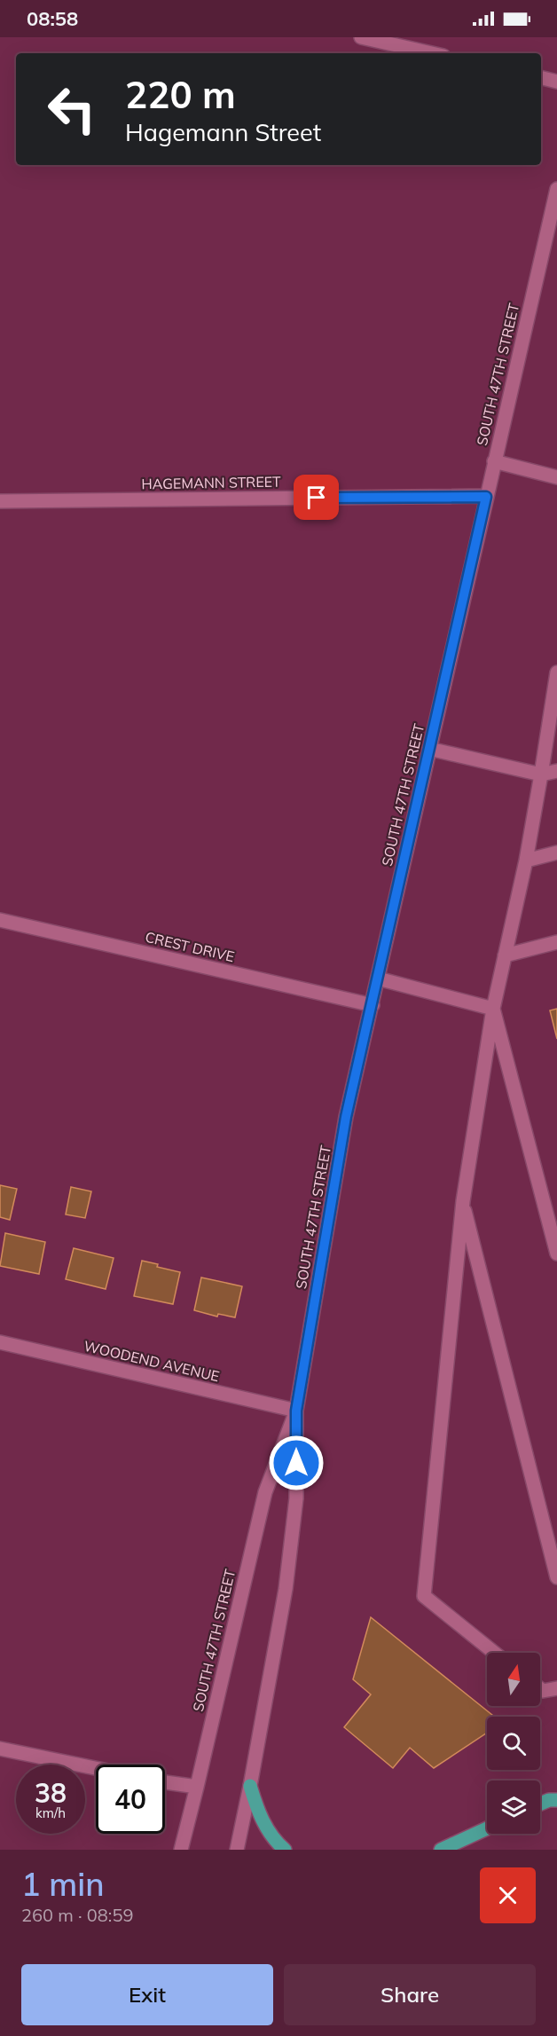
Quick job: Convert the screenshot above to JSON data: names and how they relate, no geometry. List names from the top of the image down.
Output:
{
  "streets": {
    "street": [
      "SOUTH 47TH STREET",
      "HAGEMANN STREET",
      "CREST DRIVE",
      "WOODEND AVENUE"
    ]
  },
  "crossings": [
    ["SOUTH 47TH STREET", "HAGEMANN STREET"],
    ["SOUTH 47TH STREET", "CREST DRIVE"],
    ["SOUTH 47TH STREET", "WOODEND AVENUE"]
  ],
  "north": "top",
  "page": {
    "status": "08:58",
    "turn": ["220 m", "Hagemann Street"],
    "speed": "38 km/h",
    "limit": "40",
    "heading": ["1 min", "260 m · 08:59"],
    "buttons": ["Exit", "Share"]
  }
}
